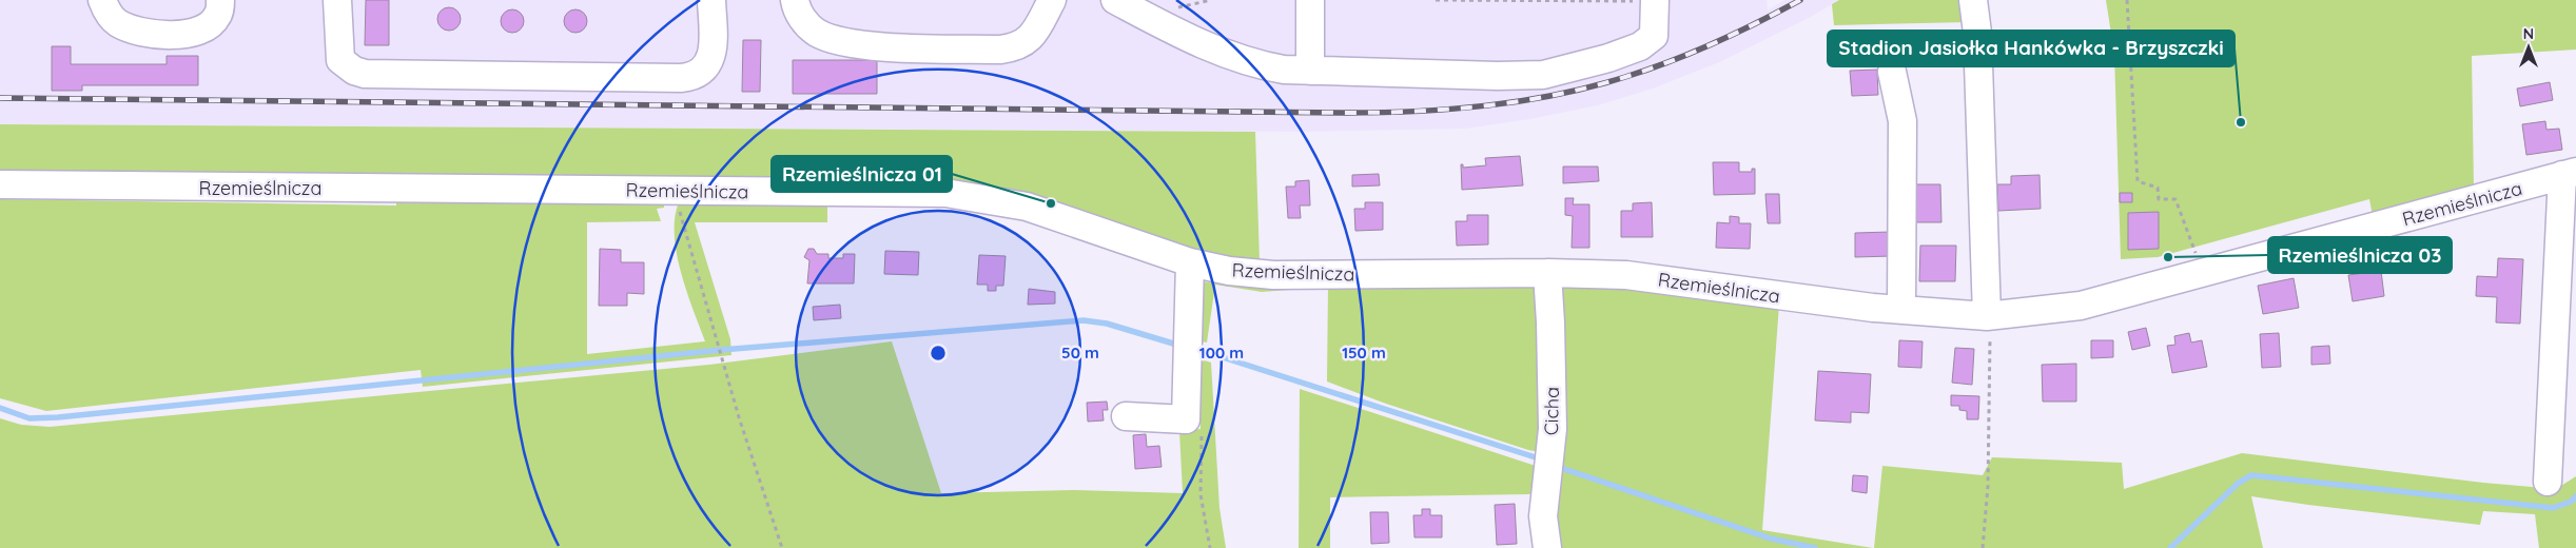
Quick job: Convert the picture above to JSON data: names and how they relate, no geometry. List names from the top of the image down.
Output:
{
  "streets": {
    "street": ["Rzemieślnicza", "Cicha"]
  },
  "crossings": [
    ["Rzemieślnicza", "Cicha"]
  ],
  "places": ["Stadion Jasiołka Hankówka - Brzyszczki", "Rzemieślnicza 01", "Rzemieślnicza 03"],
  "north": "top",
  "rings": ["50 m", "100 m", "150 m"]
}
